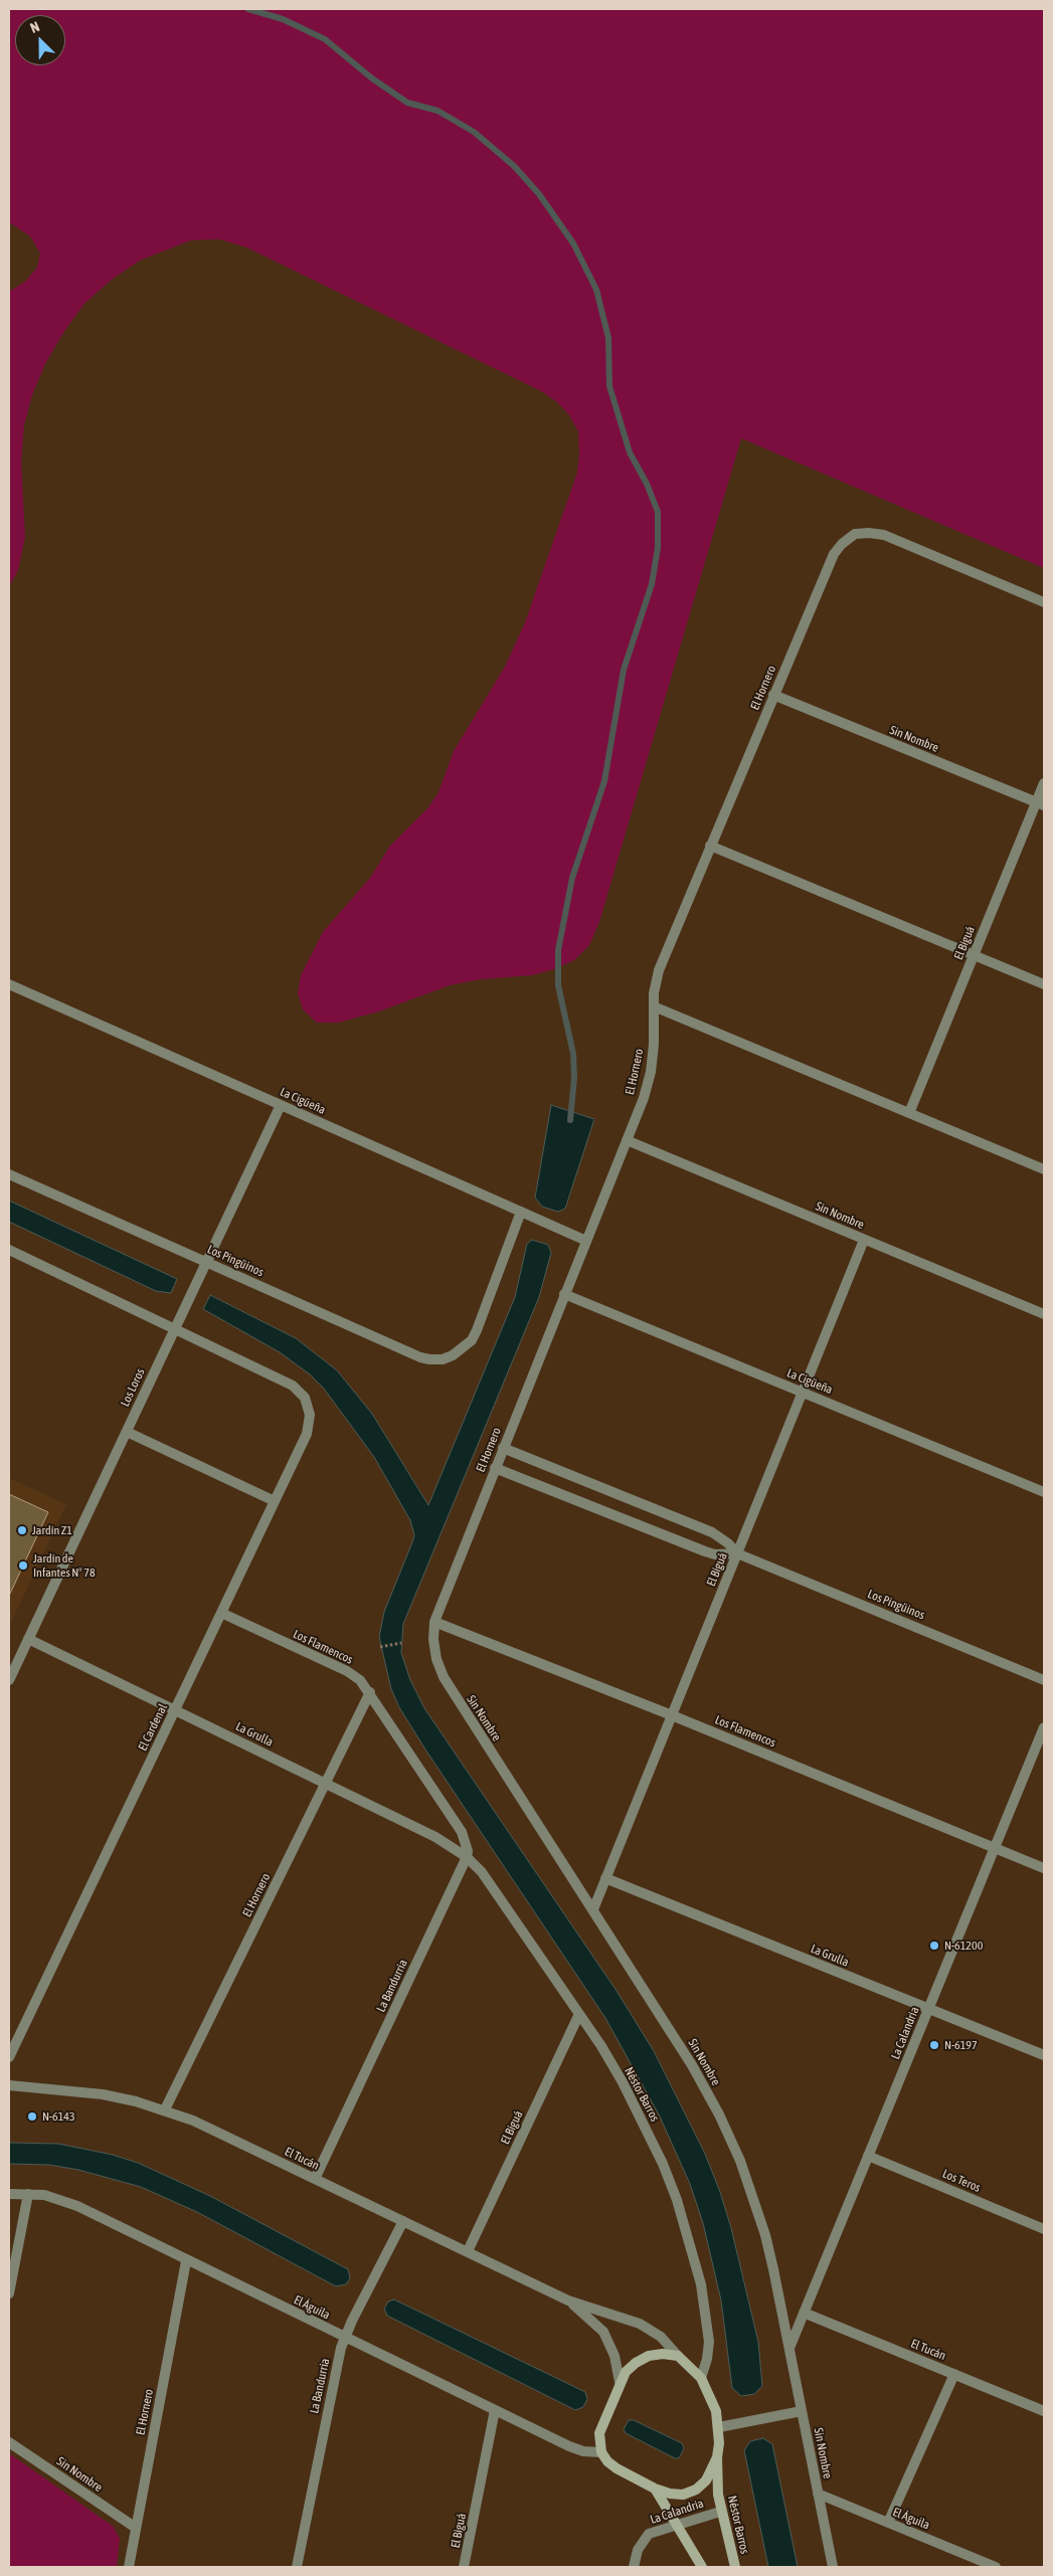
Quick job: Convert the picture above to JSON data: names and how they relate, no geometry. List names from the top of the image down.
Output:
{
  "streets": {
    "street": [
      "El Hornero",
      "Sin Nombre",
      "El Biguá",
      "La Cigüeña",
      "Los Pingüinos",
      "Los Loros",
      "Los Flamencos",
      "El Cardenal",
      "La Grulla",
      "La Bandurria",
      "La Calandria",
      "Néstor Barros",
      "El Tucán",
      "Los Teros",
      "El Águila"
    ]
  },
  "crossings": [
    ["El Hornero", "Sin Nombre"],
    ["El Hornero", "La Cigüeña"],
    ["El Hornero", "Los Pingüinos"],
    ["El Hornero", "Los Flamencos"],
    ["El Hornero", "La Grulla"],
    ["El Hornero", "El Tucán"],
    ["El Hornero", "El Águila"],
    ["Sin Nombre", "El Biguá"],
    ["Sin Nombre", "Los Flamencos"],
    ["Sin Nombre", "La Calandria"],
    ["Sin Nombre", "El Águila"],
    ["El Biguá", "La Cigüeña"],
    ["El Biguá", "Los Pingüinos"],
    ["El Biguá", "Los Flamencos"],
    ["El Biguá", "La Grulla"],
    ["El Biguá", "Néstor Barros"],
    ["El Biguá", "El Tucán"],
    ["El Biguá", "El Águila"],
    ["La Cigüeña", "Los Pingüinos"],
    ["La Cigüeña", "Los Loros"],
    ["Los Pingüinos", "Los Loros"],
    ["Los Loros", "El Cardenal"],
    ["Los Loros", "La Grulla"],
    ["Los Flamencos", "El Cardenal"],
    ["Los Flamencos", "La Grulla"],
    ["Los Flamencos", "La Bandurria"],
    ["Los Flamencos", "La Calandria"],
    ["Los Flamencos", "Néstor Barros"],
    ["El Cardenal", "La Grulla"],
    ["La Grulla", "La Bandurria"],
    ["La Grulla", "La Calandria"],
    ["La Grulla", "Néstor Barros"],
    ["La Bandurria", "Néstor Barros"],
    ["La Bandurria", "El Tucán"],
    ["La Bandurria", "El Águila"],
    ["La Calandria", "Néstor Barros"],
    ["La Calandria", "El Tucán"],
    ["La Calandria", "Los Teros"],
    ["Néstor Barros", "El Tucán"],
    ["Néstor Barros", "El Águila"],
    ["El Tucán", "El Águila"]
  ],
  "places": [
    "Jardín Z1",
    "Jardín de Infantes N° 78",
    "N-61200",
    "N-6197",
    "N-6143"
  ],
  "north": "top left"
}
